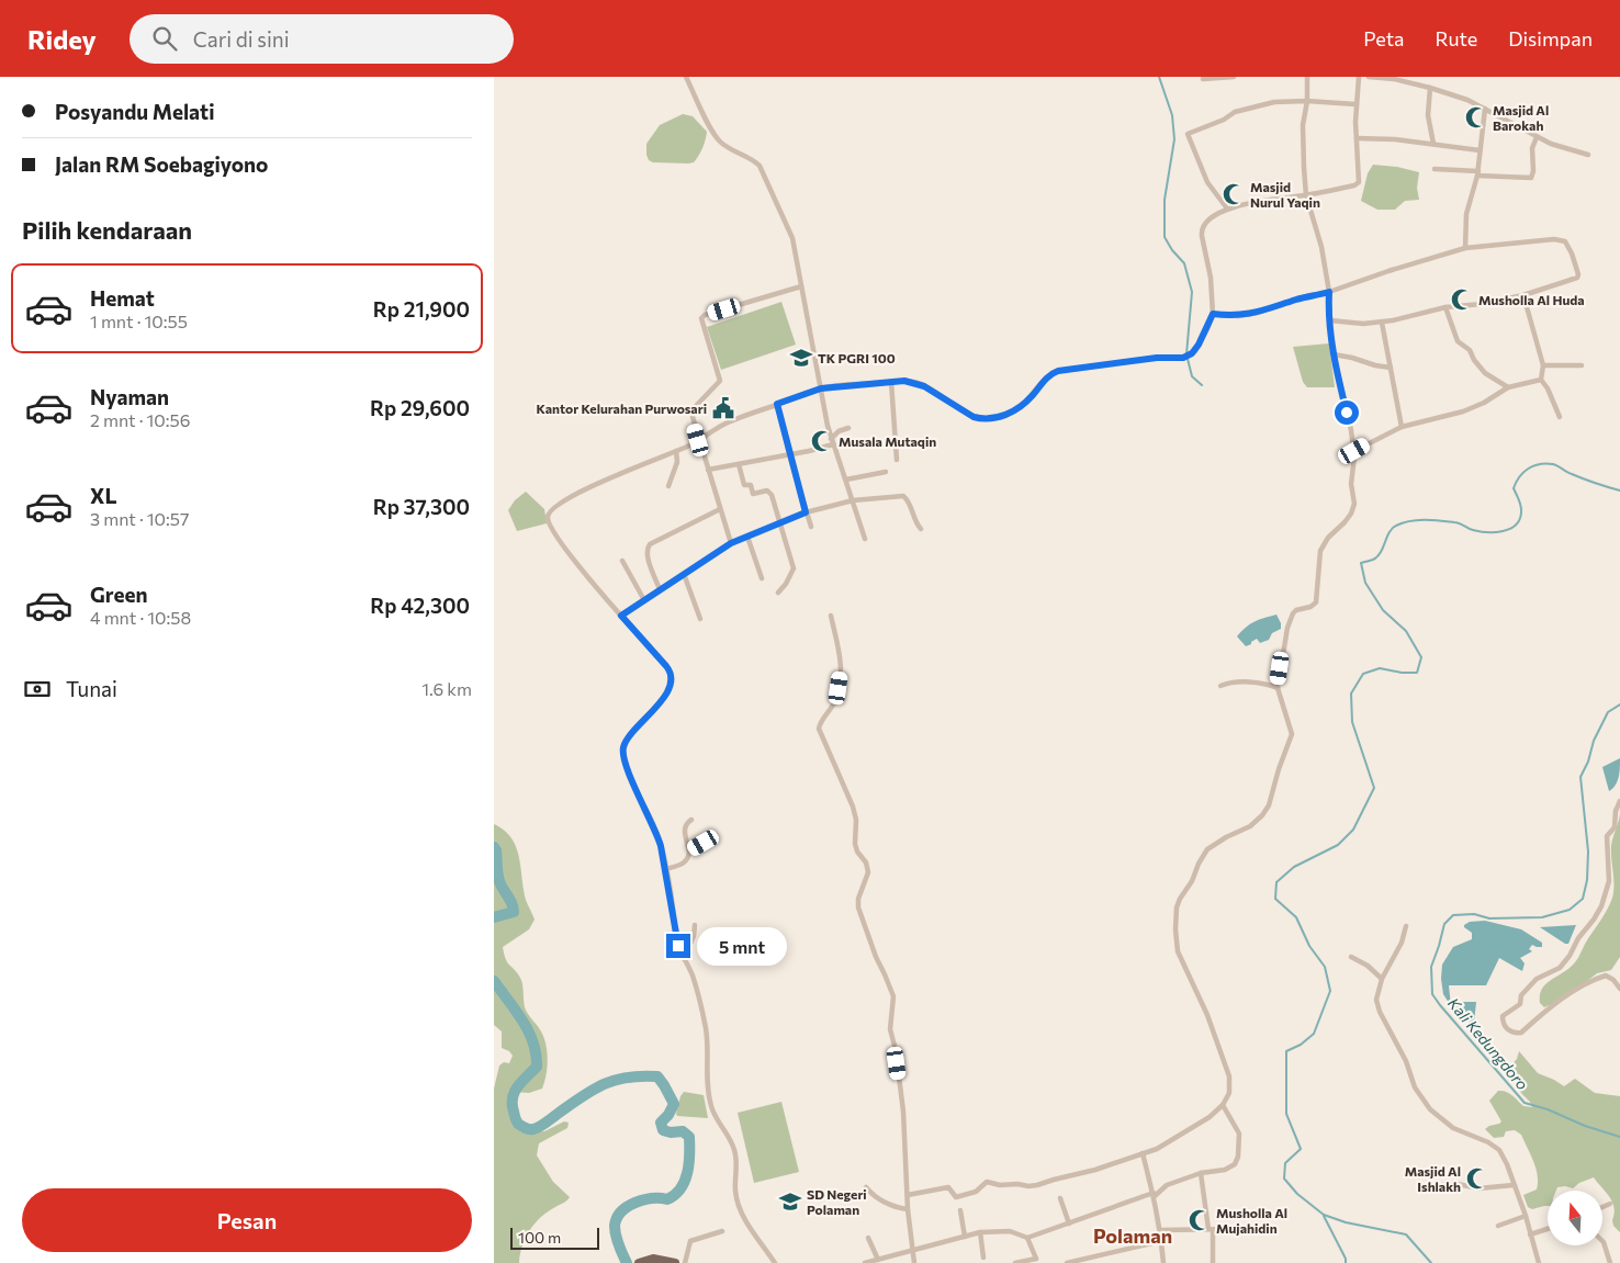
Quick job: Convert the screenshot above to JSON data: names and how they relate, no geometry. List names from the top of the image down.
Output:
{
  "districts": ["Polaman"],
  "water": ["Kali Kedungdoro"],
  "places": {
    "mosque": [
      "Masjid Al Barokah",
      "Masjid Nurul Yaqin",
      "Musholla Al Huda",
      "Musala Mutaqin",
      "Masjid Al Ishlakh",
      "Musholla Al Mujahidin"
    ],
    "school or university": ["TK PGRI 100", "SD Negeri Polaman"],
    "public building": ["Kantor Kelurahan Purwosari"]
  },
  "scale_bar": "100 m",
  "north": "top",
  "page": {
    "header": "Ridey",
    "search": "Cari di sini",
    "nav": ["Peta", "Rute", "Disimpan"],
    "banner": ["Posyandu Melati", "Jalan RM Soebagiyono"],
    "heading": "Pilih kendaraan",
    "list": [
      {
        "name": "Hemat",
        "note": "1 mnt · 10:55",
        "value": "Rp 21,900"
      },
      {
        "name": "Nyaman",
        "note": "2 mnt · 10:56",
        "value": "Rp 29,600"
      },
      {
        "name": "XL",
        "note": "3 mnt · 10:57",
        "value": "Rp 37,300"
      },
      {
        "name": "Green",
        "note": "4 mnt · 10:58",
        "value": "Rp 42,300"
      }
    ],
    "pay": ["Tunai", "1.6 km"],
    "bubble": "5 mnt",
    "buttons": "Pesan",
    "scale": "100 m"
  }
}
